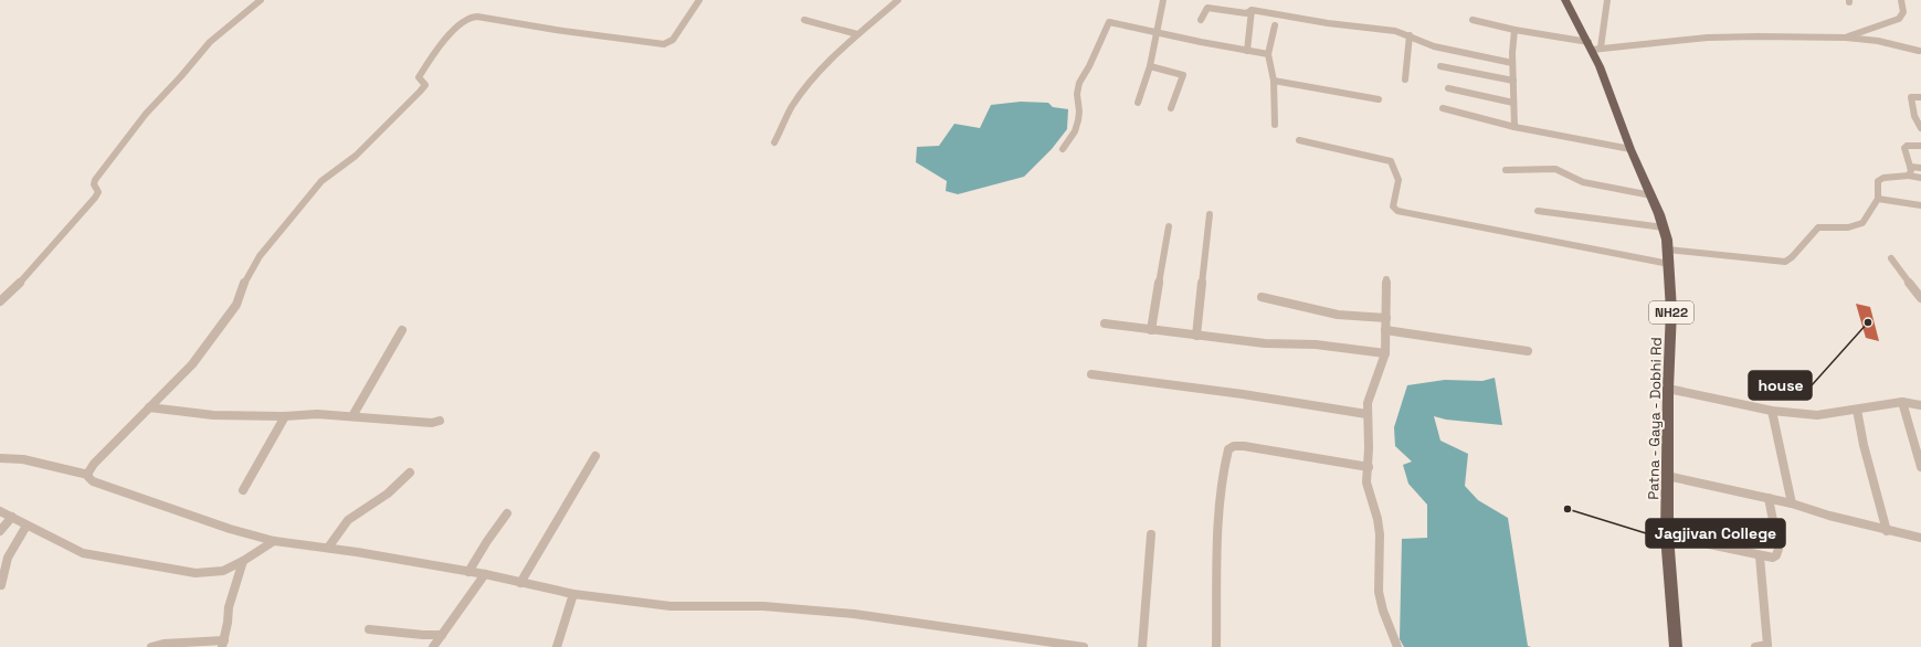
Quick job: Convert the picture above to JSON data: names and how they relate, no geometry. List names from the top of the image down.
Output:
{
  "streets": {
    "main road": ["NH22", "Patna - Gaya - Dobhi Rd"]
  },
  "places": ["house", "Jagjivan College"]
}
